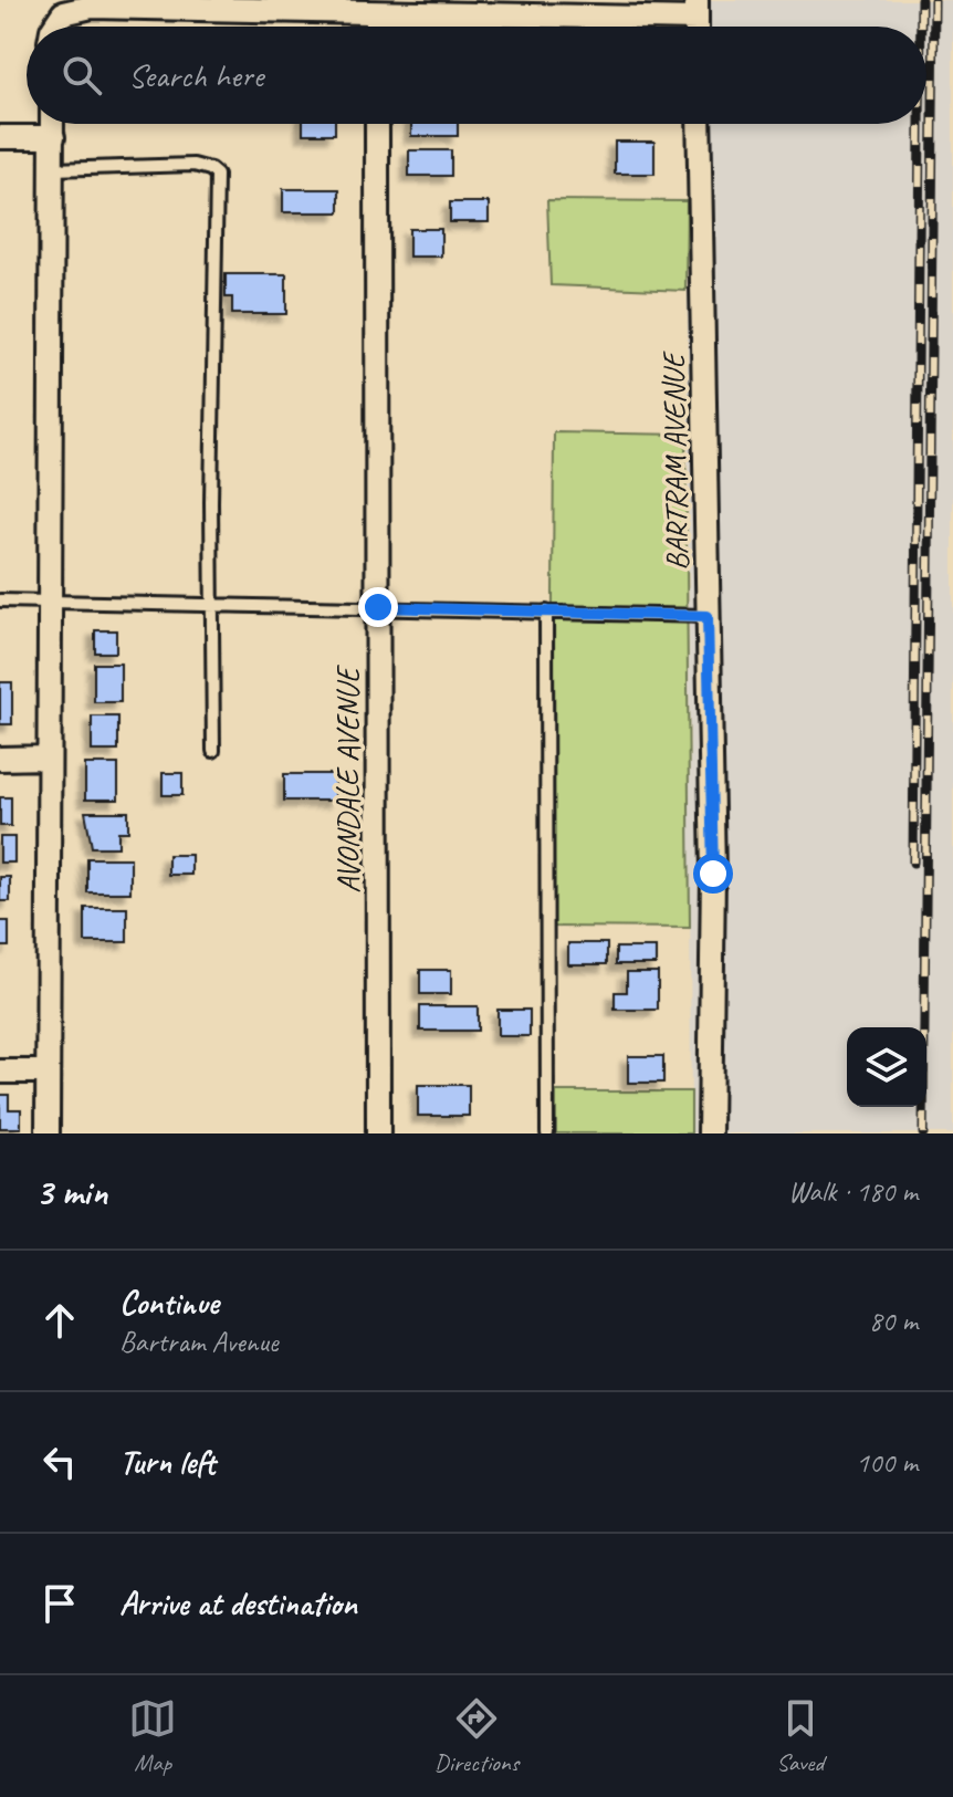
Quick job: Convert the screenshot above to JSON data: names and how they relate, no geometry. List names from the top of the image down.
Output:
{
  "streets": {
    "street": ["BARTRAM AVENUE", "AVONDALE AVENUE"]
  },
  "page": {
    "search": "Search here",
    "heading": ["3 min", "Walk · 180 m"],
    "list": [
      ["Continue", "Bartram Avenue", "80 m"],
      ["Turn left", "100 m"],
      "Arrive at destination"
    ],
    "nav": ["Map", "Directions", "Saved"]
  }
}
